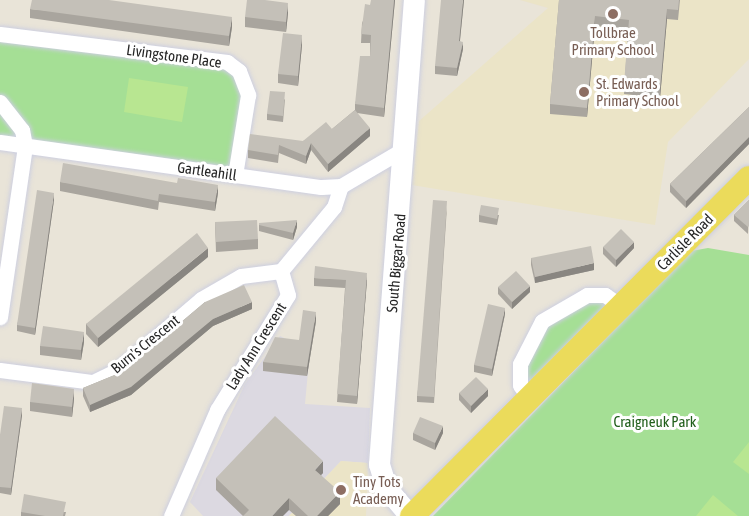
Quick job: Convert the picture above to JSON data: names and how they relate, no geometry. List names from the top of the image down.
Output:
{
  "streets": {
    "main road": ["Carlisle Road"],
    "street": [
      "Livingstone Place",
      "Gartleahill",
      "South Biggar Road",
      "Burn's Crescent",
      "Lady Ann Crescent"
    ]
  },
  "crossings": [
    ["Livingstone Place", "Gartleahill"],
    ["Carlisle Road", "South Biggar Road"],
    ["Burn's Crescent", "Lady Ann Crescent"]
  ],
  "parks": ["Craigneuk Park"],
  "places": ["Tollbrae Primary School", "St. Edwards Primary School", "Tiny Tots Academy"]
}
